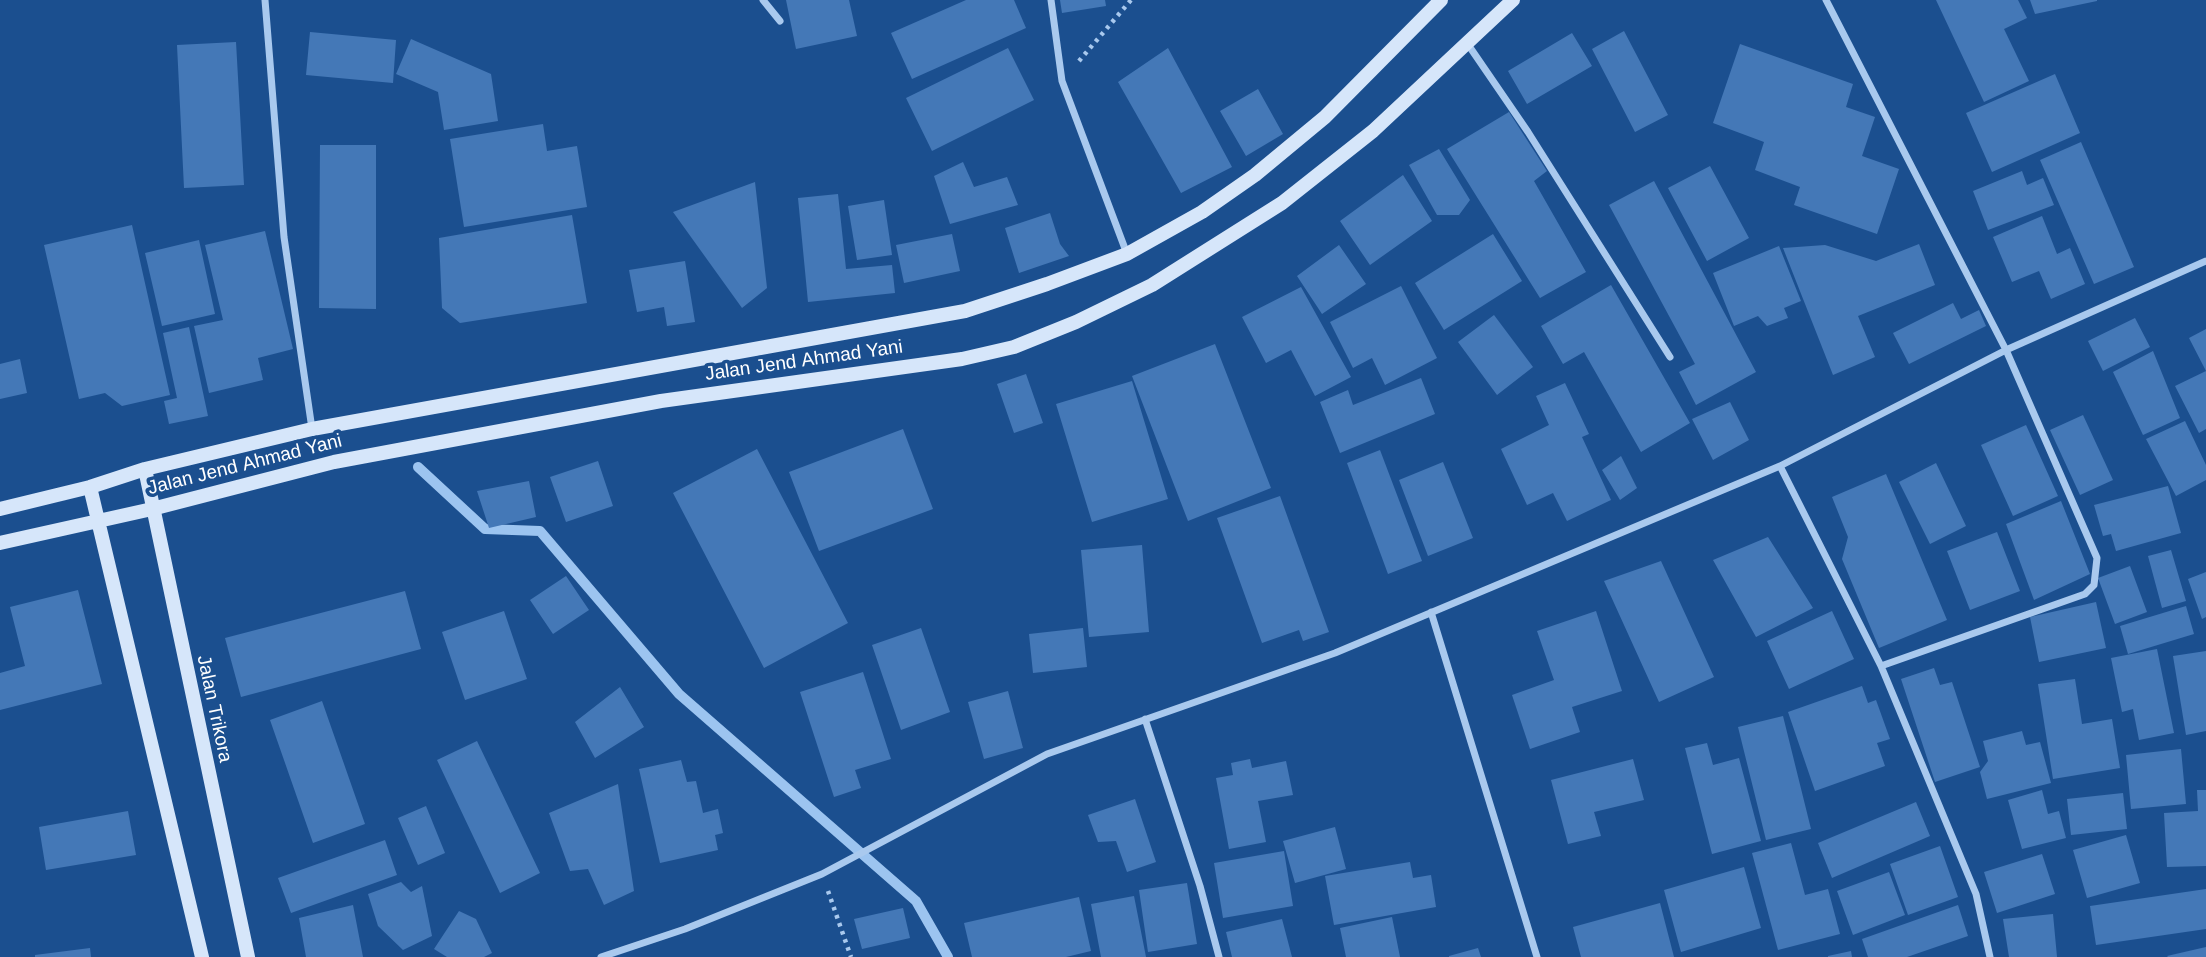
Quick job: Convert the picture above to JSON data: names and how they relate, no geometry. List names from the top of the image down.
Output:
{
  "streets": {
    "main road": ["Jalan Jend Ahmad Yani", "Jalan Trikora"]
  },
  "crossings": [
    ["Jalan Jend Ahmad Yani", "Jalan Trikora"]
  ]
}
